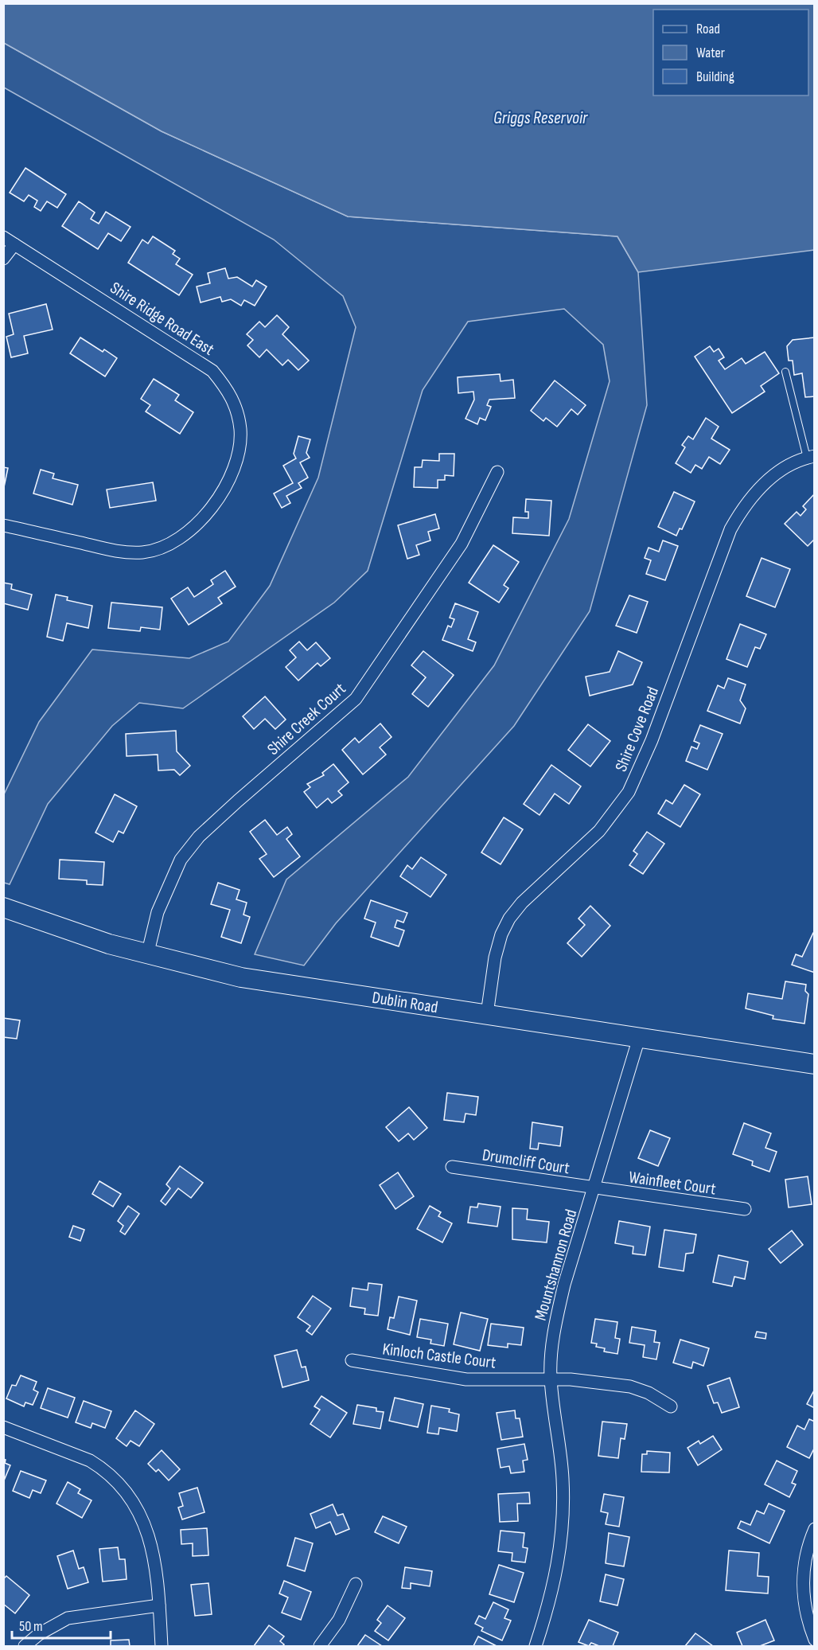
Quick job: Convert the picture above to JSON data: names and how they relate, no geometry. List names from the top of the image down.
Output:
{
  "streets": {
    "main road": ["Dublin Road"],
    "street": [
      "Shire Ridge Road East",
      "Shire Creek Court",
      "Shire Cove Road",
      "Drumcliff Court",
      "Wainfleet Court",
      "Mountshannon Road",
      "Kinloch Castle Court"
    ]
  },
  "crossings": [
    ["Shire Creek Court", "Dublin Road"],
    ["Shire Cove Road", "Dublin Road"],
    ["Dublin Road", "Mountshannon Road"],
    ["Drumcliff Court", "Wainfleet Court"],
    ["Drumcliff Court", "Mountshannon Road"],
    ["Wainfleet Court", "Mountshannon Road"],
    ["Mountshannon Road", "Kinloch Castle Court"]
  ],
  "water": ["Griggs Reservoir"],
  "legend": ["Road", "Water", "Building"],
  "scale_bar": "50 m"
}
